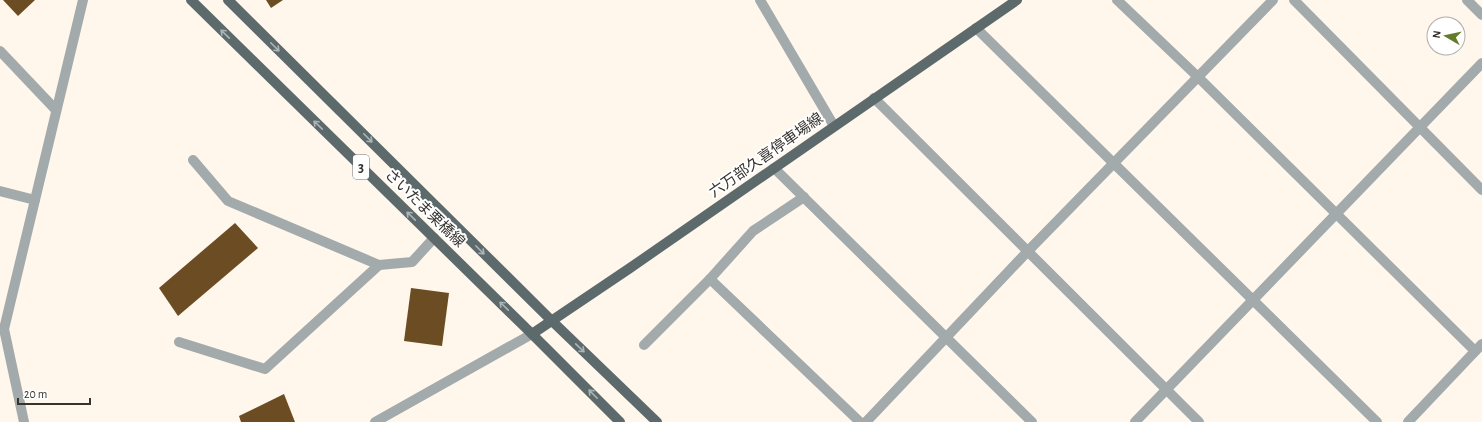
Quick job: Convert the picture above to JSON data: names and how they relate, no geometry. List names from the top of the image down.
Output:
{
  "streets": {
    "main road": ["六万部久喜停車場線", "3", "さいたま栗橋線"]
  },
  "crossings": [
    ["六万部久喜停車場線", "さいたま栗橋線"]
  ],
  "scale_bar": "20 m",
  "north": "left"
}
